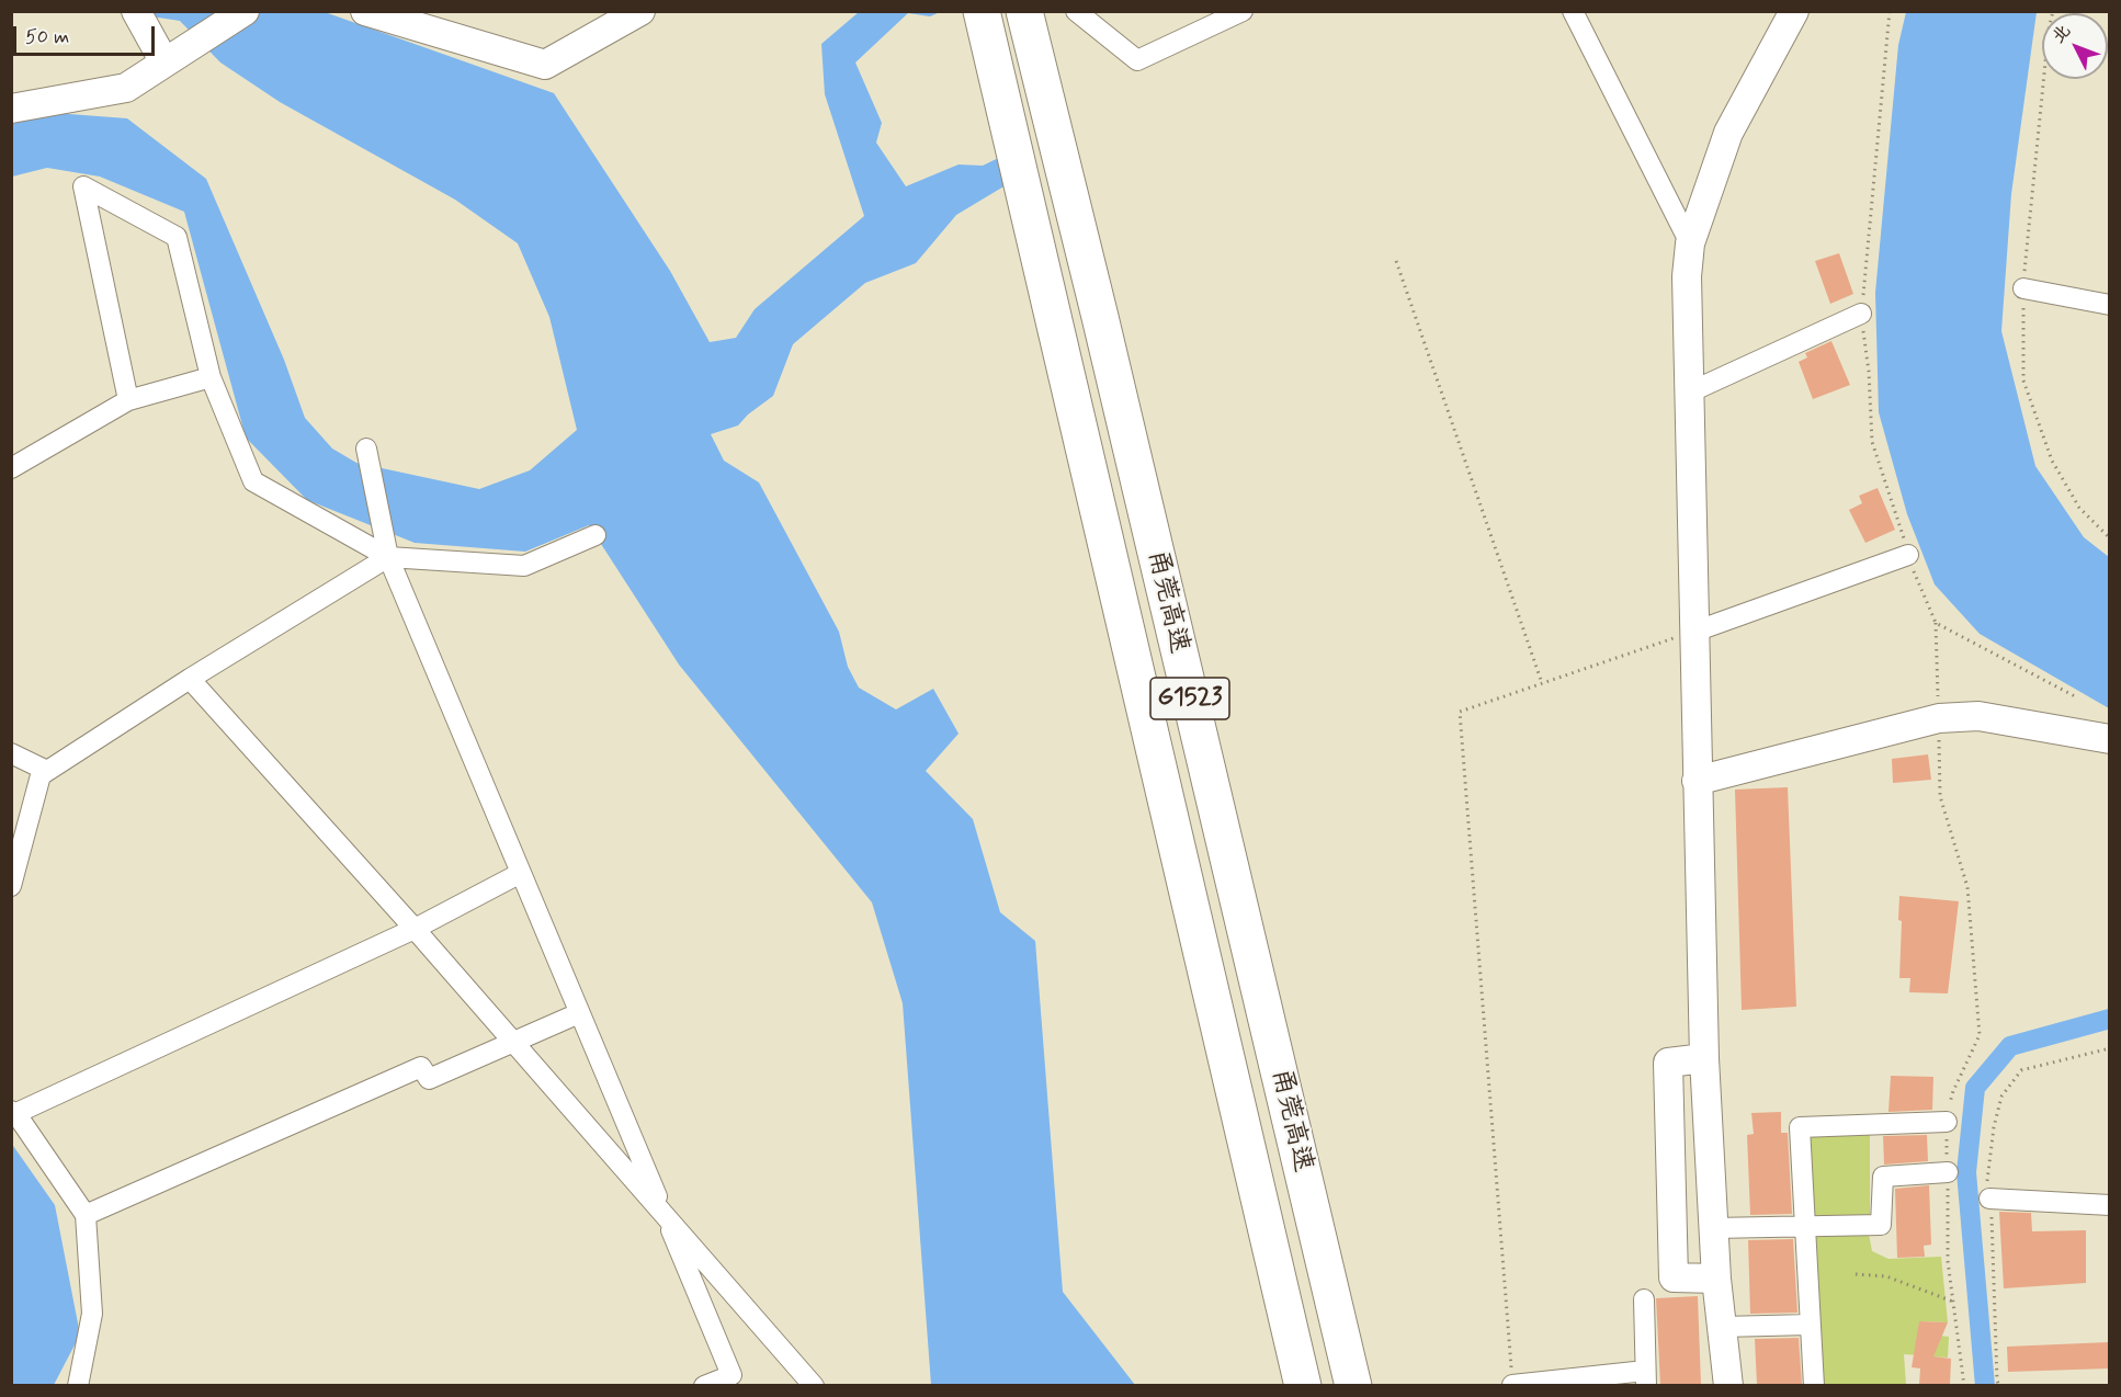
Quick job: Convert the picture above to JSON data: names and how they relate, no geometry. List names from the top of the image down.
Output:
{
  "streets": {
    "highway": ["甬莞高速", "G1523"]
  },
  "scale_bar": "50 m",
  "north": "top left"
}
